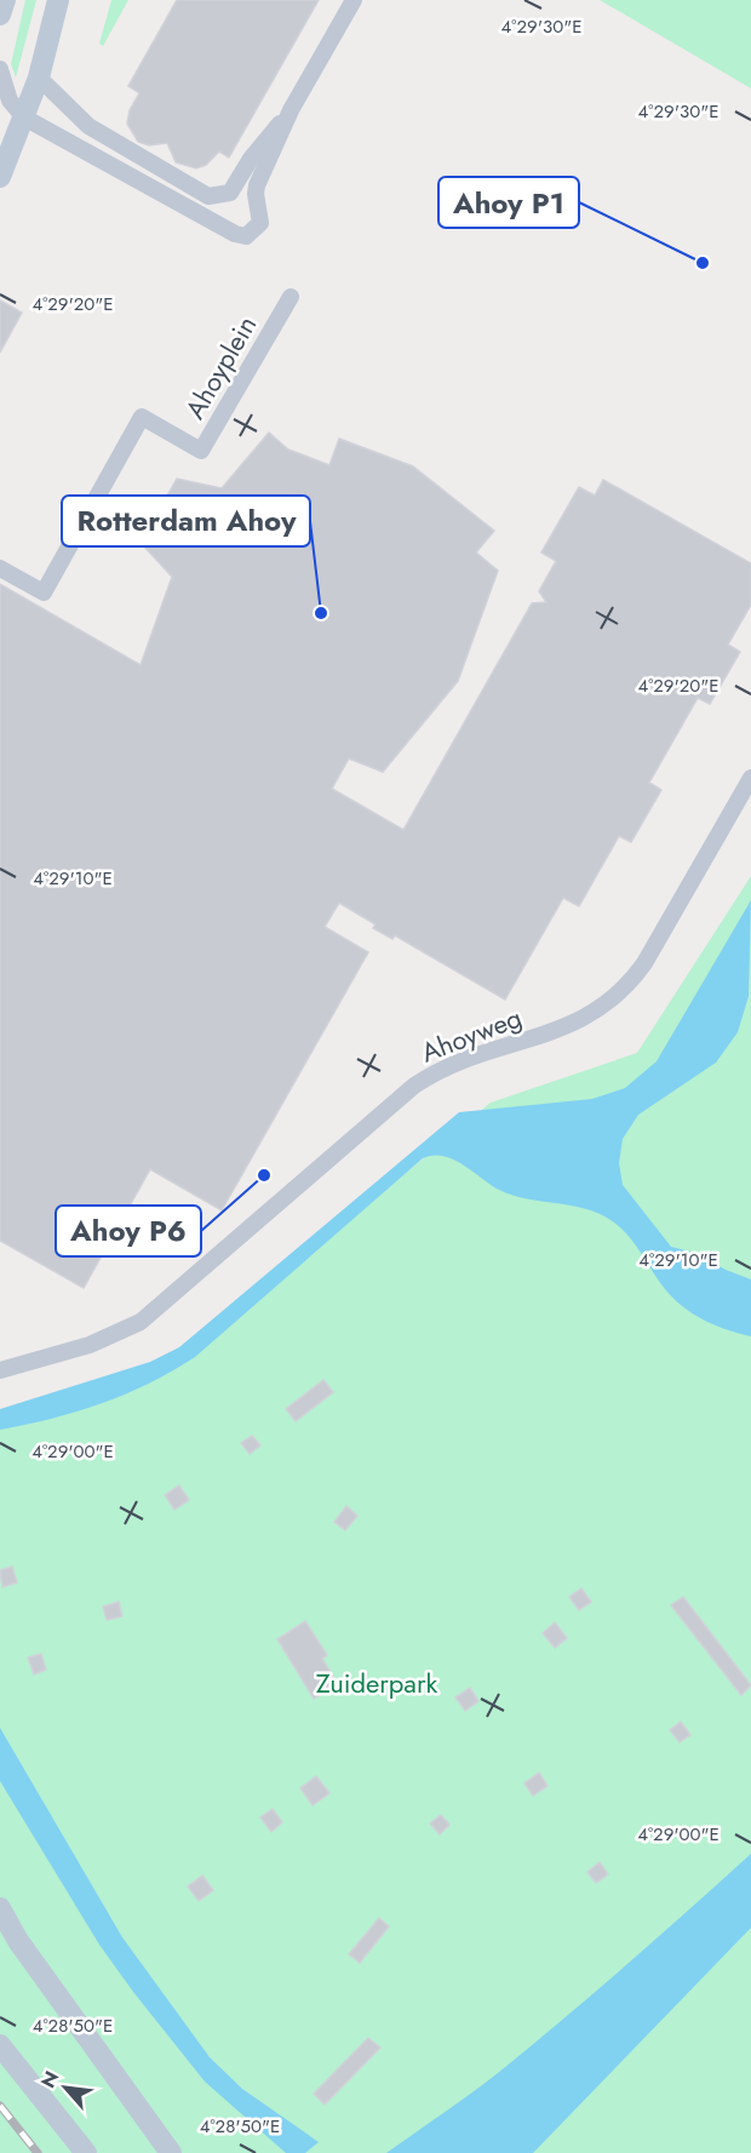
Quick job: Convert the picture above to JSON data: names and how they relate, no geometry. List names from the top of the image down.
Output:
{
  "streets": {
    "street": ["Ahoyplein", "Ahoyweg"]
  },
  "parks": ["Zuiderpark"],
  "places": ["Ahoy P1", "Rotterdam Ahoy", "Ahoy P6"],
  "north": "top left",
  "coordinates": [
    "4°29'30\"E",
    "4°29'20\"E",
    "4°29'10\"E",
    "4°29'00\"E",
    "4°28'50\"E"
  ]
}
